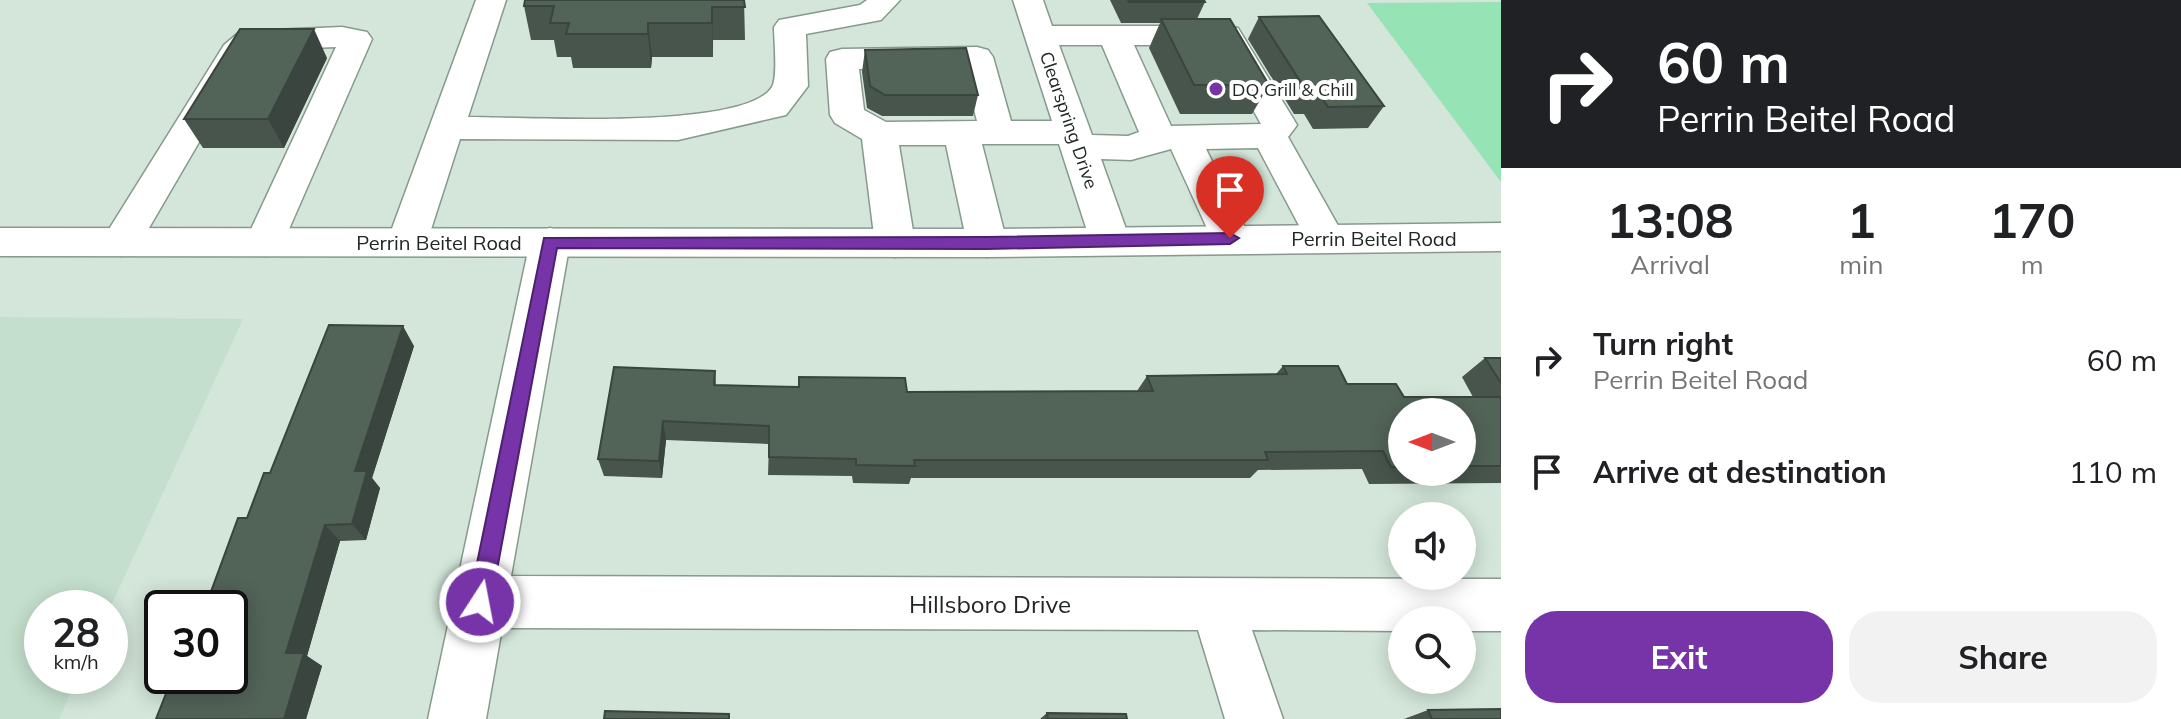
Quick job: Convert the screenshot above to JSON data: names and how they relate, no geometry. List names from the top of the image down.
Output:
{
  "streets": {
    "street": ["Clearspring Drive", "Perrin Beitel Road", "Hillsboro Drive"]
  },
  "crossings": [
    ["Clearspring Drive", "Perrin Beitel Road"]
  ],
  "places": ["DQ Grill & Chill"],
  "north": "left",
  "page": {
    "turn": ["60 m", "Perrin Beitel Road"],
    "eta": [
      "13:08",
      "Arrival",
      "1",
      "min",
      "170",
      "m"
    ],
    "list": [
      {
        "name": "Turn right",
        "note": "Perrin Beitel Road",
        "value": "60 m"
      },
      {
        "name": "Arrive at destination",
        "value": "110 m"
      }
    ],
    "speed": "28 km/h",
    "limit": "30",
    "buttons": ["Exit", "Share"]
  }
}
